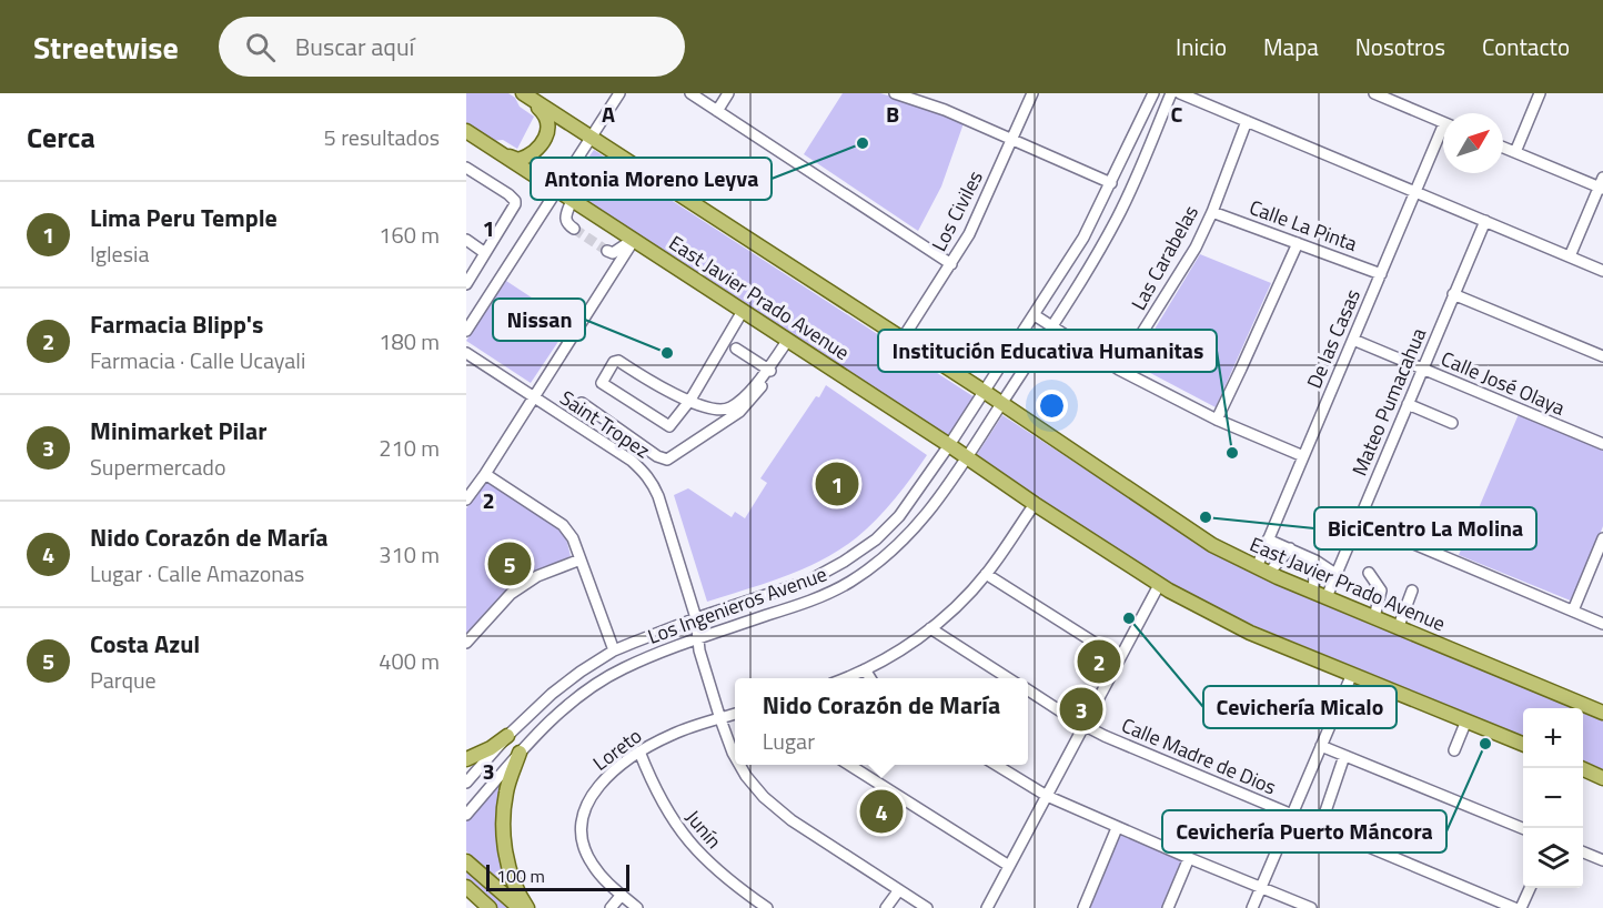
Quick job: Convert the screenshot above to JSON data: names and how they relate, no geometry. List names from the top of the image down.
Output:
{
  "streets": {
    "main road": ["East Javier Prado Avenue"],
    "street": [
      "Los Civiles",
      "Calle La Pinta",
      "Las Carabelas",
      "De las Casas",
      "Calle José Olaya",
      "Mateo Pumacahua",
      "Saint Tropez",
      "Los Ingenieros Avenue",
      "Loreto",
      "Calle Madre de Dios",
      "Junín"
    ]
  },
  "crossings": [
    ["Los Civiles", "East Javier Prado Avenue"],
    ["Calle La Pinta", "Las Carabelas"],
    ["Calle La Pinta", "De las Casas"],
    ["East Javier Prado Avenue", "De las Casas"],
    ["East Javier Prado Avenue", "Mateo Pumacahua"],
    ["East Javier Prado Avenue", "Los Ingenieros Avenue"],
    ["De las Casas", "Calle José Olaya"],
    ["Calle José Olaya", "Mateo Pumacahua"],
    ["Saint Tropez", "Los Ingenieros Avenue"],
    ["Saint Tropez", "Loreto"],
    ["Loreto", "Junín"]
  ],
  "places": [
    "Antonia Moreno Leyva",
    "Nissan",
    "Institución Educativa Humanitas",
    "BiciCentro La Molina",
    "Cevichería Micalo",
    "Cevichería Puerto Máncora"
  ],
  "scale_bar": "100 m",
  "north": "top right",
  "page": {
    "header": "Streetwise",
    "search": "Buscar aquí",
    "nav": [
      "Inicio",
      "Mapa",
      "Nosotros",
      "Contacto"
    ],
    "heading": ["Cerca", "5 resultados"],
    "list": [
      {
        "mark": "1",
        "name": "Lima Peru Temple",
        "note": "Iglesia",
        "value": "160 m"
      },
      {
        "mark": "2",
        "name": "Farmacia Blipp's",
        "note": "Farmacia · Calle Ucayali",
        "value": "180 m"
      },
      {
        "mark": "3",
        "name": "Minimarket Pilar",
        "note": "Supermercado",
        "value": "210 m"
      },
      {
        "mark": "4",
        "name": "Nido Corazón de María",
        "note": "Lugar · Calle Amazonas",
        "value": "310 m"
      },
      {
        "mark": "5",
        "name": "Costa Azul",
        "note": "Parque",
        "value": "400 m"
      }
    ],
    "pins": [
      "1",
      "5",
      "2",
      "3",
      "4"
    ],
    "popup": ["Nido Corazón de María", "Lugar"],
    "map_buttons": ["+", "−"],
    "scale": "100 m"
  },
  "grid": {
    "columns": ["A", "B", "C"],
    "rows": ["1", "2", "3"]
  }
}
